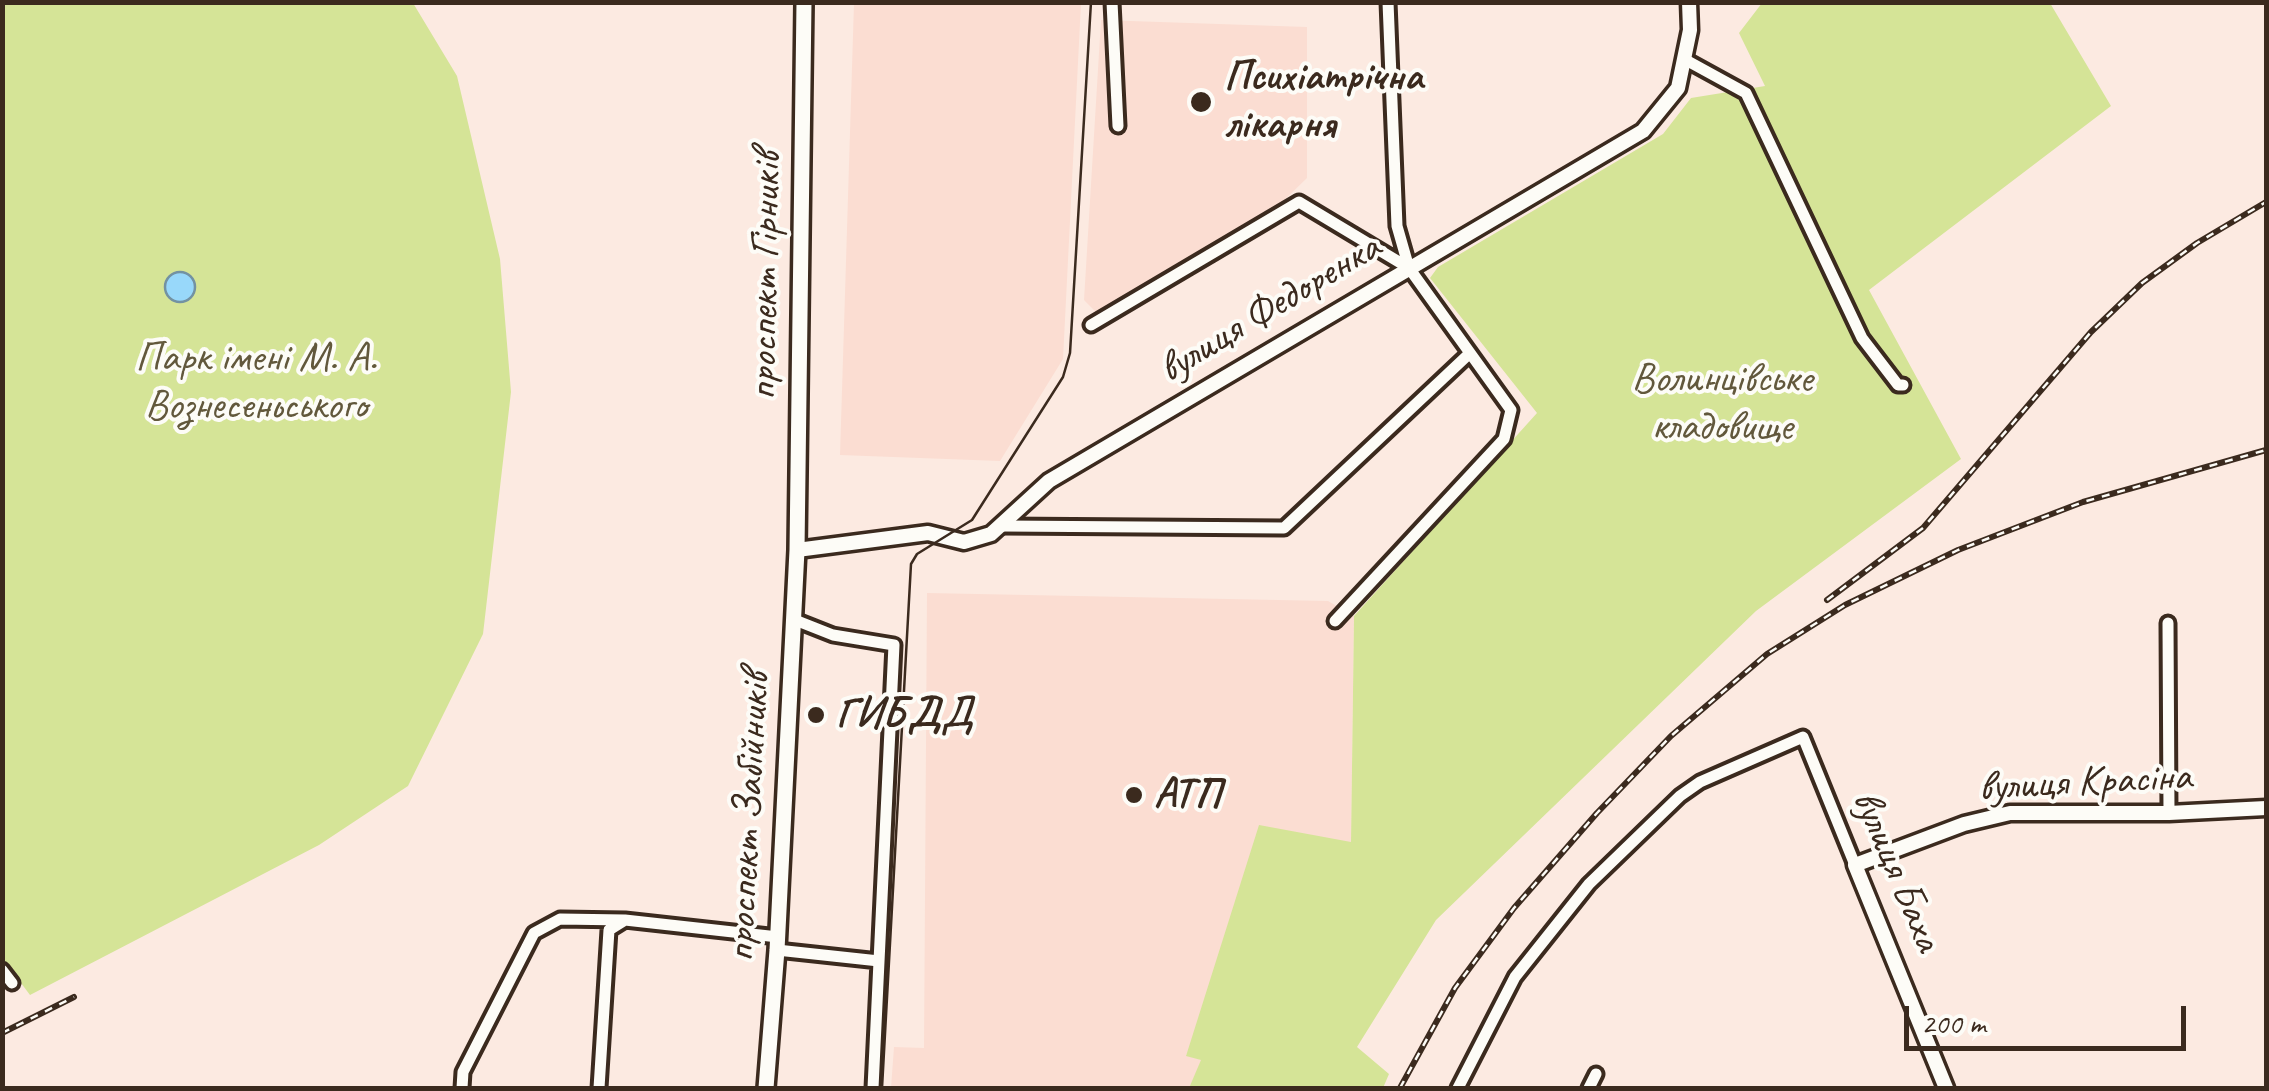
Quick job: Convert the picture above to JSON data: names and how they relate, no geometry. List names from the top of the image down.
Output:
{
  "streets": {
    "main road": ["проспект Гірників", "проспект Забійників"],
    "street": ["вулиця Федоренка", "вулиця Красіна", "вулиця Баха"]
  },
  "crossings": [
    ["проспект Гірників", "вулиця Федоренка"],
    ["проспект Гірників", "проспект Забійників"],
    ["вулиця Федоренка", "проспект Забійників"],
    ["вулиця Красіна", "вулиця Баха"]
  ],
  "parks": ["Парк імені М. А. Вознесеньського", "Волинцівське кладовище"],
  "places": ["Психіатрічна лікарня", "ГИБДД", "АТП"],
  "scale_bar": "200 m"
}
